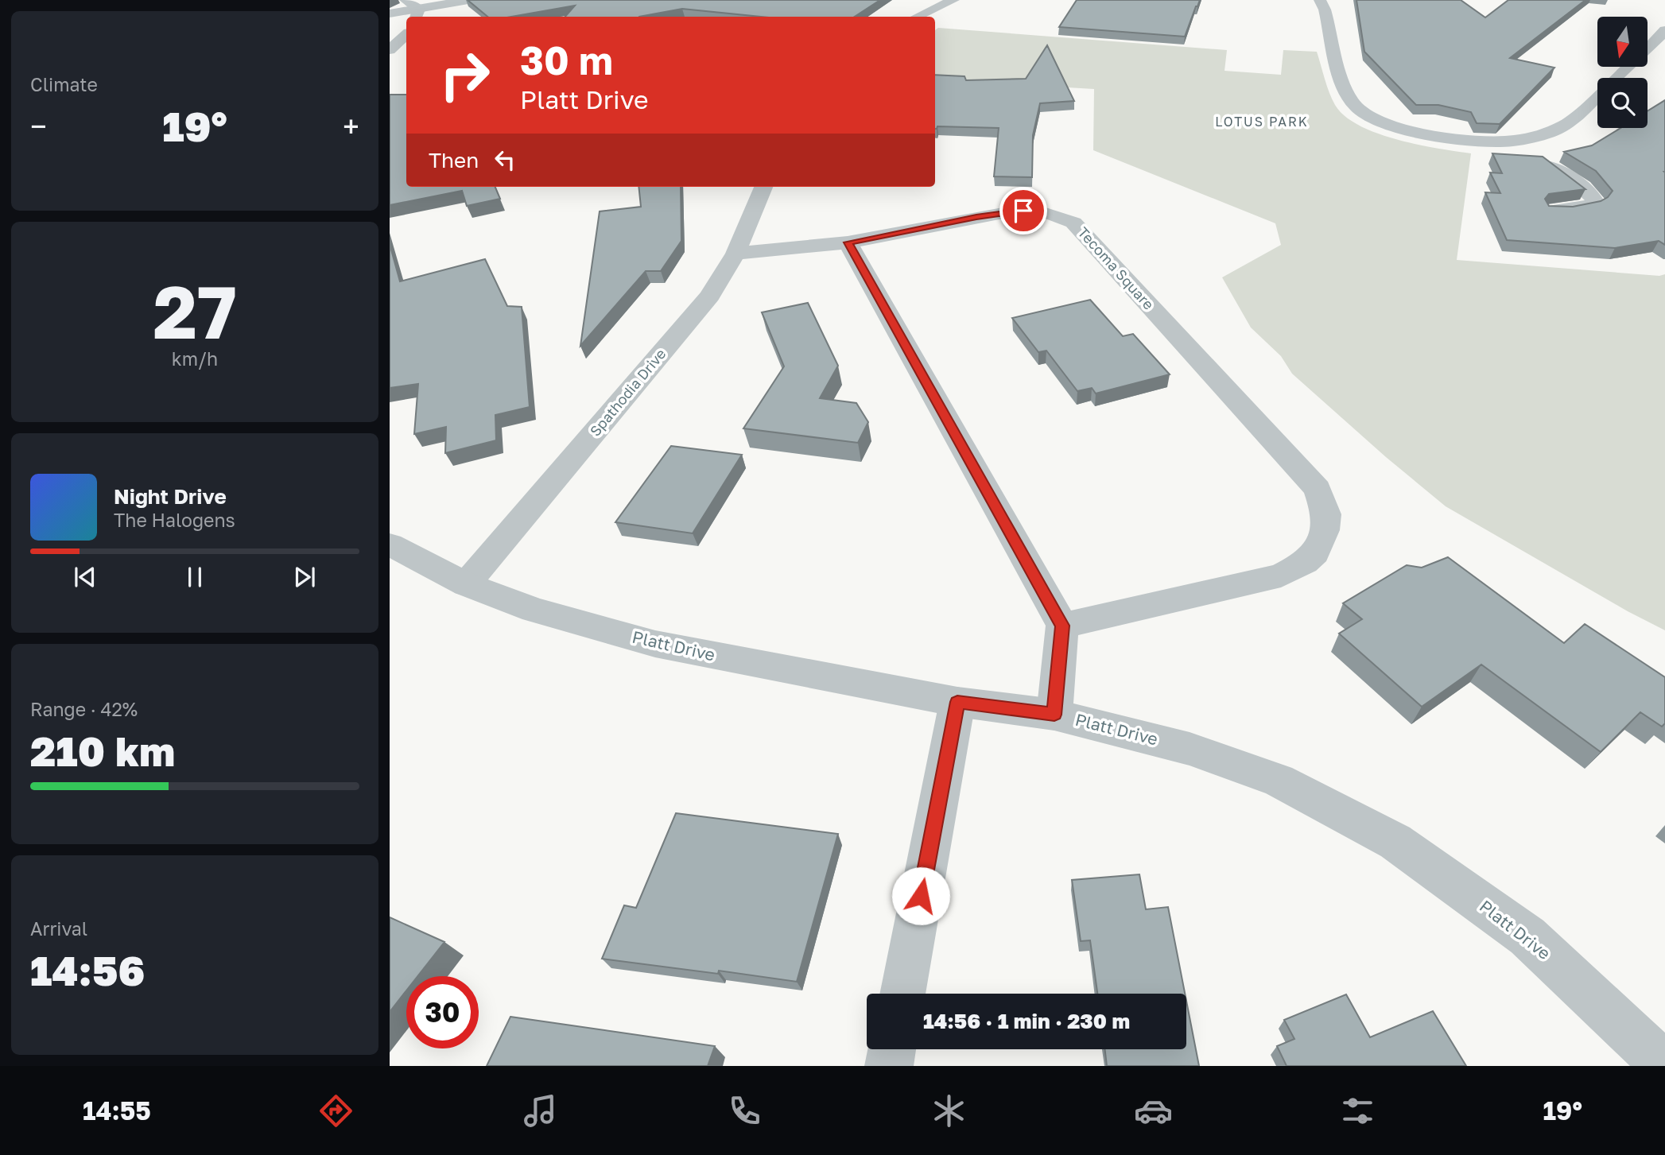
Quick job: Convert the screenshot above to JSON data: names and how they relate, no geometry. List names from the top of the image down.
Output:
{
  "streets": {
    "street": ["Tecoma Square", "Spathodia Drive", "Platt Drive"]
  },
  "crossings": [
    ["Tecoma Square", "Spathodia Drive"],
    ["Spathodia Drive", "Platt Drive"]
  ],
  "districts": ["LOTUS PARK"],
  "north": "bottom",
  "page": {
    "tile": [
      "Climate",
      ["27", "km/h"],
      ["Range · 42%", "210 km"],
      ["Arrival", "14:56"]
    ],
    "turn": ["30 m", "Platt Drive"],
    "heat": ["−", "19°", "+"],
    "then": "Then",
    "song": ["Night Drive", "The Halogens"],
    "limit": "30",
    "trip": "14:56 · 1 min · 230 m",
    "tabs": ["14:55", "19°"]
  }
}
